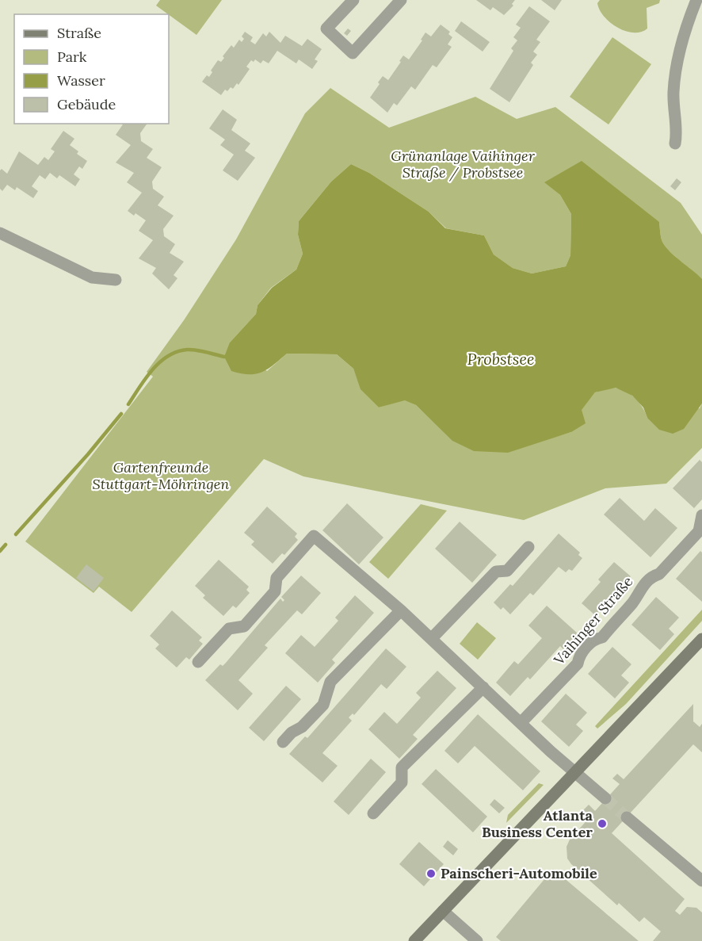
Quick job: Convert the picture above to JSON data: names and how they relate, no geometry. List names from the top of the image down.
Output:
{
  "streets": {
    "street": ["Vaihinger Straße"]
  },
  "water": ["Probstsee"],
  "parks": ["Grünanlage Vaihinger Straße / Probstsee", "Gartenfreunde Stuttgart-Möhringen"],
  "places": ["Atlanta Business Center", "Painscheri-Automobile"],
  "legend": [
    "Straße",
    "Park",
    "Wasser",
    "Gebäude"
  ]
}
